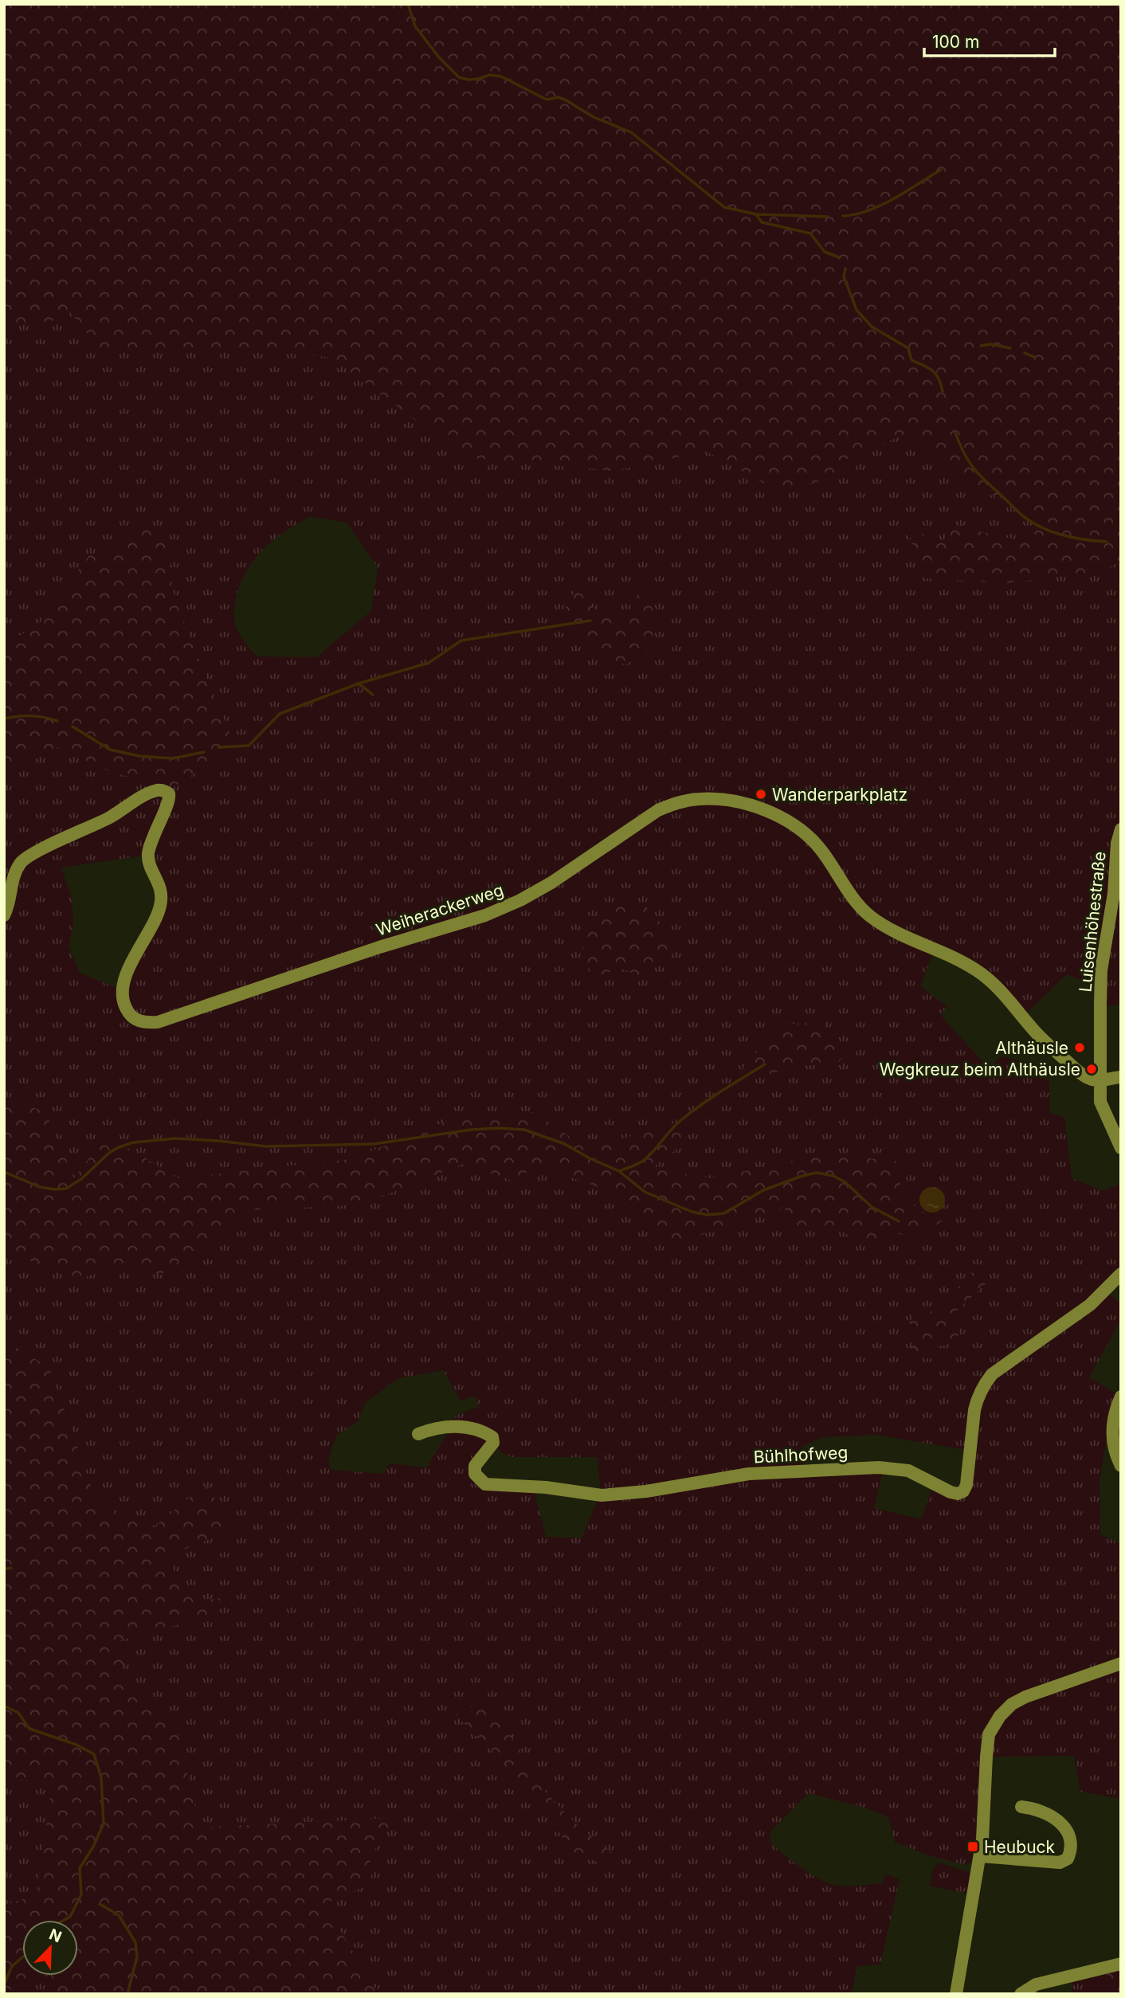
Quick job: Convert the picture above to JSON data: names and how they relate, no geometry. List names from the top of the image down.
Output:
{
  "streets": {
    "street": ["Weiherackerweg", "Luisenhöhestraße", "Bühlhofweg"]
  },
  "crossings": [
    ["Weiherackerweg", "Luisenhöhestraße"]
  ],
  "places": {
    "other": ["Wanderparkplatz", "Althäusle", "Wegkreuz beim Althäusle"],
    "transit": ["Heubuck"]
  },
  "scale_bar": "100 m",
  "north": "top right"
}
